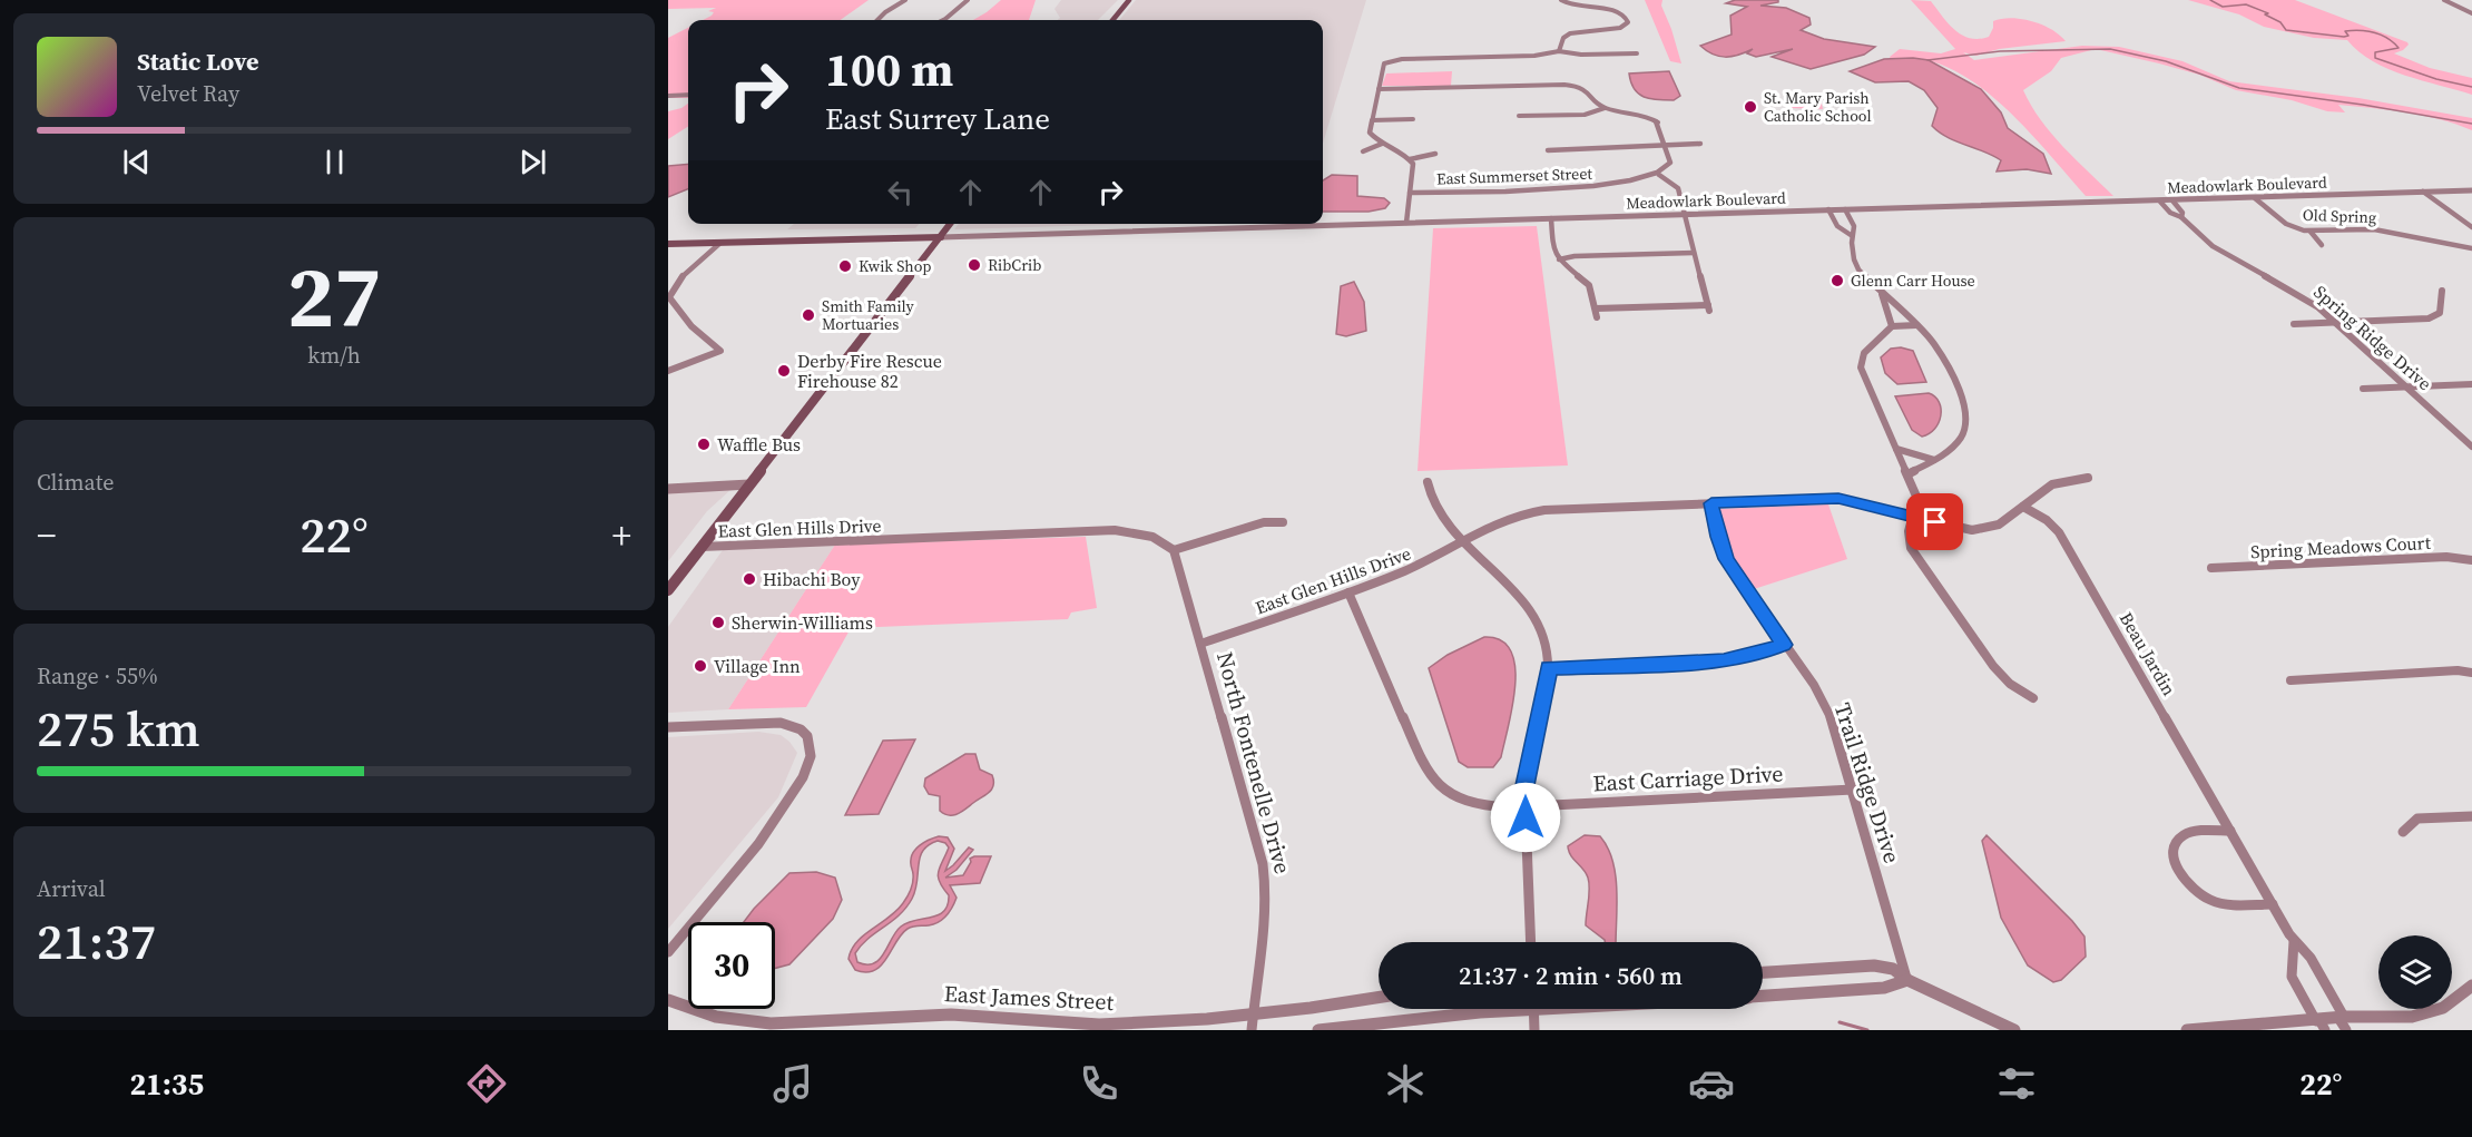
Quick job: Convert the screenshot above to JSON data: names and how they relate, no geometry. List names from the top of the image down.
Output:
{
  "streets": {
    "street": [
      "East Summerset Street",
      "Meadowlark Boulevard",
      "Old Spring",
      "Spring Ridge Drive",
      "East Glen Hills Drive",
      "Spring Meadows Court",
      "Beau Jardin",
      "North Fontenelle Drive",
      "East Carriage Drive",
      "Trail Ridge Drive",
      "East James Street"
    ]
  },
  "crossings": [
    ["Meadowlark Boulevard", "Old Spring"],
    ["Meadowlark Boulevard", "Spring Ridge Drive"],
    ["East Glen Hills Drive", "Beau Jardin"],
    ["East Glen Hills Drive", "North Fontenelle Drive"],
    ["East Glen Hills Drive", "East Carriage Drive"],
    ["East Glen Hills Drive", "Trail Ridge Drive"],
    ["North Fontenelle Drive", "East James Street"],
    ["East Carriage Drive", "Trail Ridge Drive"]
  ],
  "places": [
    "St. Mary Parish Catholic School",
    "RibCrib",
    "Kwik Shop",
    "Glenn Carr House",
    "Smith Family Mortuaries",
    "Derby Fire Rescue Firehouse 82",
    "Waffle Bus",
    "Hibachi Boy",
    "Sherwin-Williams",
    "Village Inn"
  ],
  "page": {
    "turn": ["100 m", "East Surrey Lane"],
    "song": ["Static Love", "Velvet Ray"],
    "tile": [
      ["27", "km/h"],
      "Climate",
      ["Range · 55%", "275 km"],
      ["Arrival", "21:37"]
    ],
    "heat": ["−", "22°", "+"],
    "limit": "30",
    "trip": "21:37 · 2 min · 560 m",
    "tabs": ["21:35", "22°"]
  }
}
